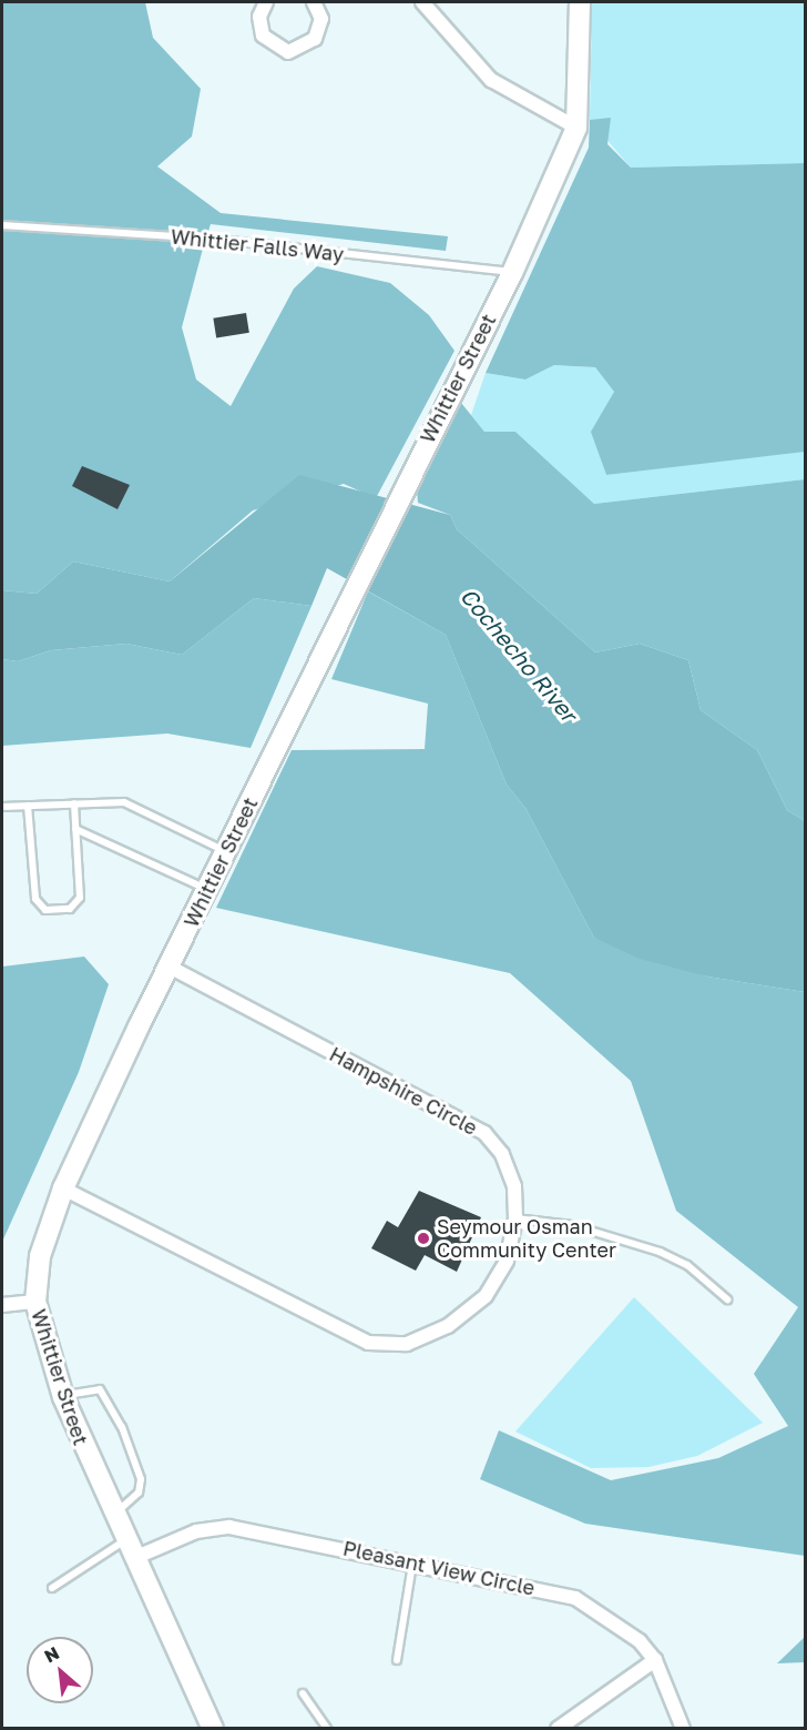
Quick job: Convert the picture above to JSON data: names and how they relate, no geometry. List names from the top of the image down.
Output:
{
  "streets": {
    "street": ["Whittier Street", "Hampshire Circle", "Pleasant View Circle"],
    "lane": ["Whittier Falls Way"]
  },
  "crossings": [
    ["Whittier Falls Way", "Whittier Street"],
    ["Whittier Street", "Hampshire Circle"],
    ["Whittier Street", "Pleasant View Circle"]
  ],
  "water": ["Cochecho River"],
  "places": ["Seymour Osman Community Center"],
  "north": "top left"
}
